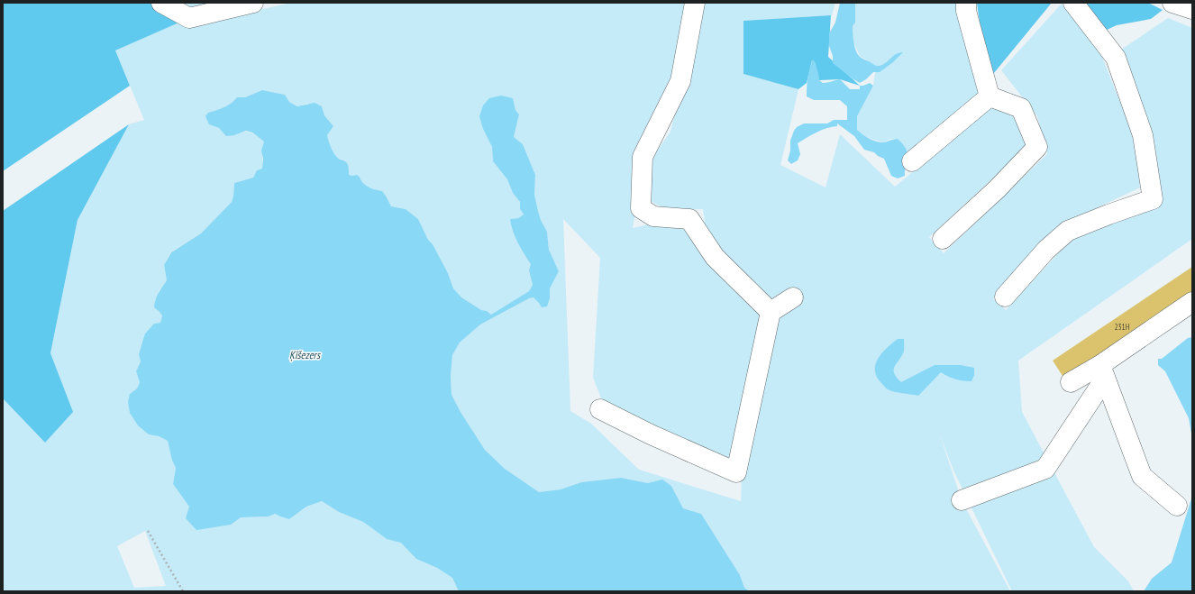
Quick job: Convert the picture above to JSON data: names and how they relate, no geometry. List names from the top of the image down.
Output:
{
  "water": ["Ķīšezers"],
  "house_numbers": ["231H"]
}
